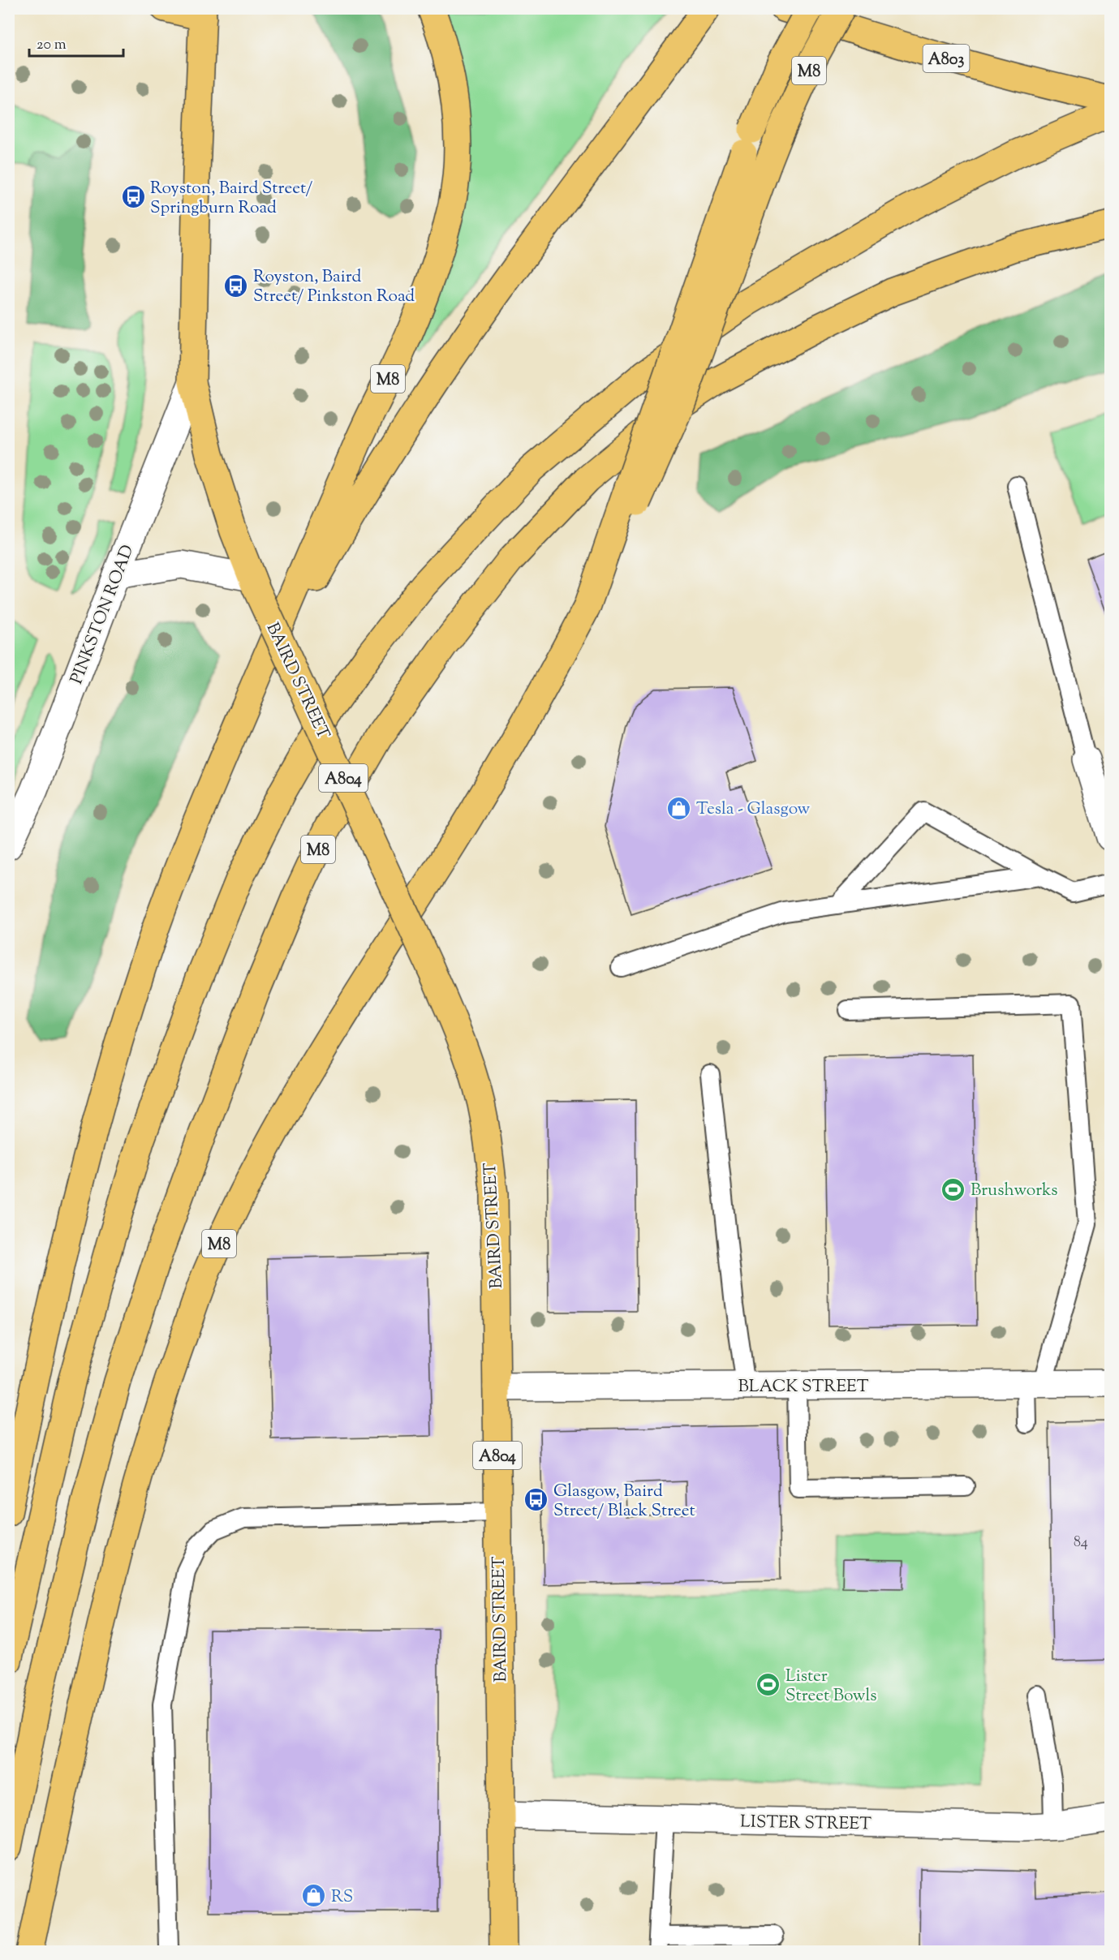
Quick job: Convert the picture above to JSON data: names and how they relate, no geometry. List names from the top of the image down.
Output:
{
  "streets": {
    "main road": [
      "A803",
      "M8",
      "BAIRD STREET",
      "A804"
    ],
    "street": ["PINKSTON ROAD", "BLACK STREET", "LISTER STREET"]
  },
  "crossings": [
    ["PINKSTON ROAD", "BAIRD STREET"],
    ["PINKSTON ROAD", "A804"],
    ["BAIRD STREET", "A804"],
    ["BAIRD STREET", "BLACK STREET"],
    ["BAIRD STREET", "LISTER STREET"]
  ],
  "places": {
    "bus stop": ["Royston, Baird Street/ Springburn Road", "Royston, Baird Street/ Pinkston Road", "Glasgow, Baird Street/ Black Street"],
    "shop": ["Tesla - Glasgow", "RS"],
    "sports": ["Brushworks", "Lister Street Bowls"]
  },
  "house_numbers": ["84"],
  "scale_bar": "20 m"
}
